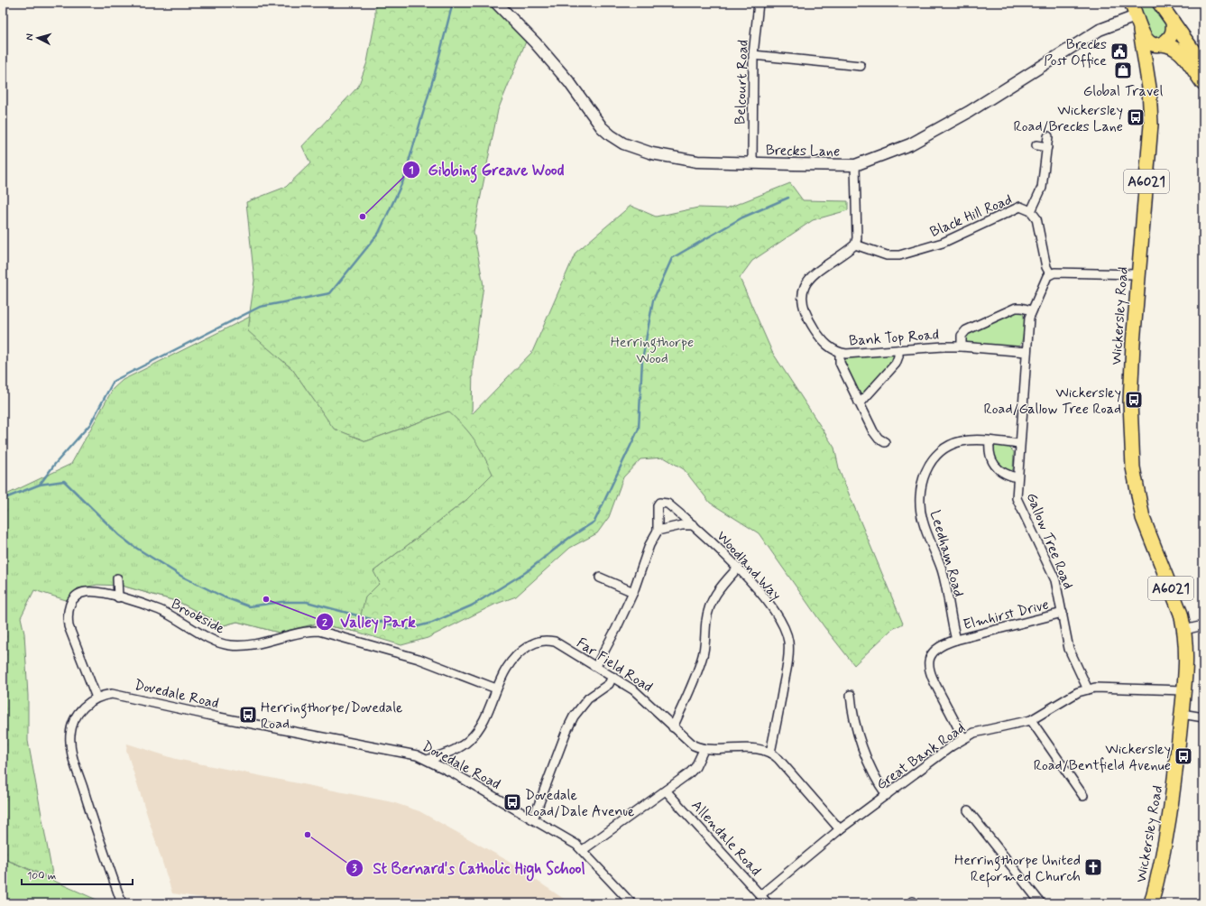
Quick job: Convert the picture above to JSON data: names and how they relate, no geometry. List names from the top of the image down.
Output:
{
  "streets": {
    "main road": ["A6021", "Wickersley Road"],
    "street": [
      "Belcourt Road",
      "Brecks Lane",
      "Black Hill Road",
      "Bank Top Road",
      "Gallow Tree Road",
      "Leedham Road",
      "Woodland Way",
      "Elmhirst Drive",
      "Brookside",
      "Far Field Road",
      "Dovedale Road",
      "Great Bank Road",
      "Allendale Road"
    ]
  },
  "crossings": [
    ["Belcourt Road", "Brecks Lane"],
    ["Brecks Lane", "Wickersley Road"],
    ["Black Hill Road", "Bank Top Road"],
    ["Black Hill Road", "Gallow Tree Road"],
    ["Wickersley Road", "Great Bank Road"],
    ["Bank Top Road", "Gallow Tree Road"],
    ["Gallow Tree Road", "Leedham Road"],
    ["Gallow Tree Road", "Elmhirst Drive"],
    ["Gallow Tree Road", "Great Bank Road"],
    ["Leedham Road", "Elmhirst Drive"],
    ["Brookside", "Far Field Road"],
    ["Brookside", "Dovedale Road"],
    ["Far Field Road", "Dovedale Road"],
    ["Great Bank Road", "Allendale Road"]
  ],
  "parks": ["Herringthorpe Wood"],
  "places": {
    "public building": ["Brecks Post Office"],
    "shop": ["Global Travel"],
    "bus stop": [
      "Wickersley Road/Brecks Lane",
      "Wickersley Road/Gallow Tree Road",
      "Herringthorpe/Dovedale Road",
      "Wickersley Road/Bentfield Avenue",
      "Dovedale Road/Dale Avenue"
    ],
    "other": ["Gibbing Greave Wood", "Valley Park", "St Bernard's Catholic High School"],
    "church": ["Herringthorpe United Reformed Church"]
  },
  "scale_bar": "100 m",
  "north": "left"
}
